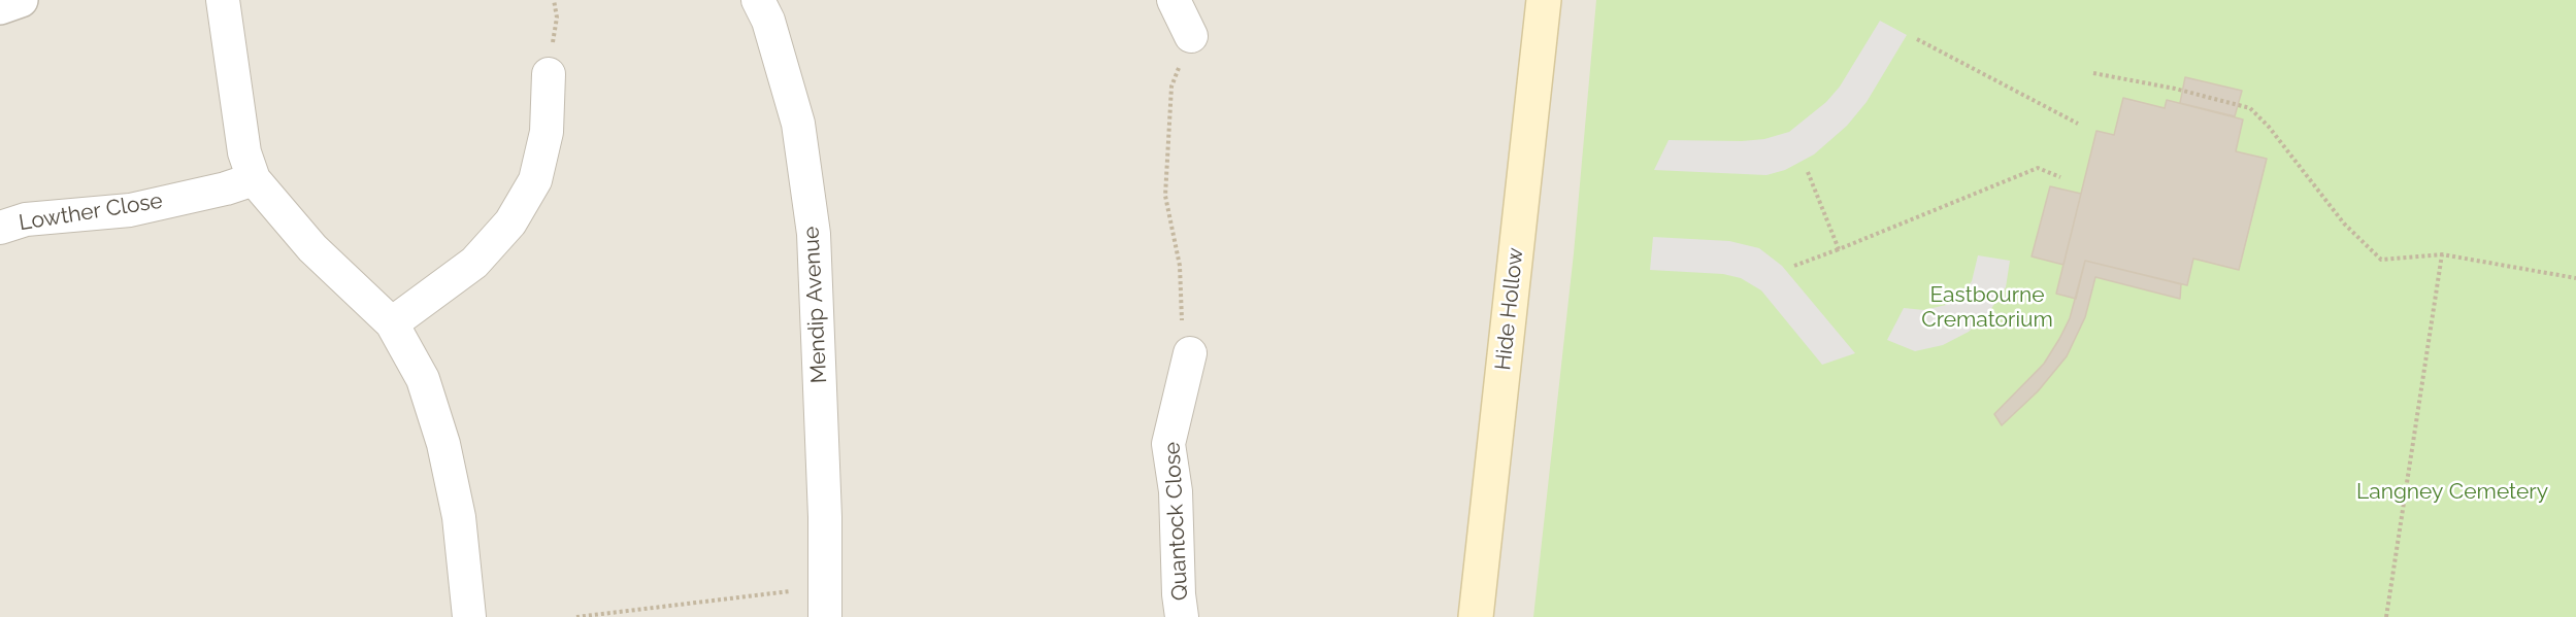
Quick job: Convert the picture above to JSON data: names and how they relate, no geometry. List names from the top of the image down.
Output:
{
  "streets": {
    "main road": ["Hide Hollow"],
    "street": ["Lowther Close", "Mendip Avenue", "Quantock Close"]
  },
  "parks": ["Eastbourne Crematorium", "Langney Cemetery"]
}
